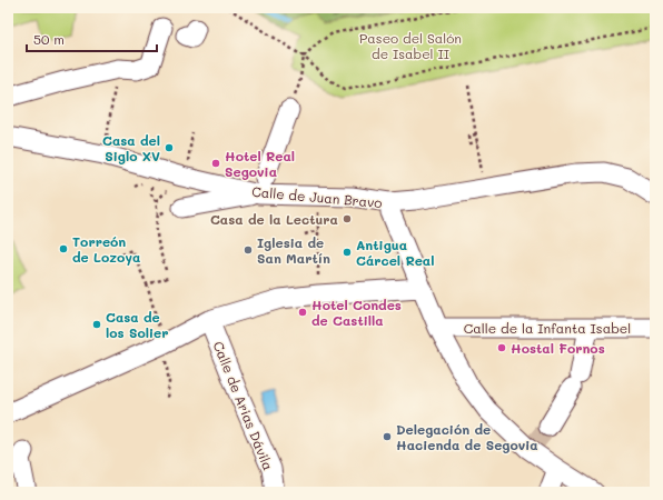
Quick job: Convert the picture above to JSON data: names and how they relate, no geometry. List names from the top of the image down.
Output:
{
  "streets": {
    "street": ["Calle de Juan Bravo", "Calle de la Infanta Isabel", "Calle de Arias Dávila"]
  },
  "parks": ["Paseo del Salón de Isabel II"],
  "places": [
    "Casa del Siglo XV",
    "Hotel Real Segovia",
    "Casa de la Lectura",
    "Torreón de Lozoya",
    "Iglesia de San Martín",
    "Antigua Cárcel Real",
    "Hotel Condes de Castilla",
    "Casa de los Solier",
    "Hostal Fornos",
    "Delegación de Hacienda de Segovia"
  ],
  "scale_bar": "50 m"
}
